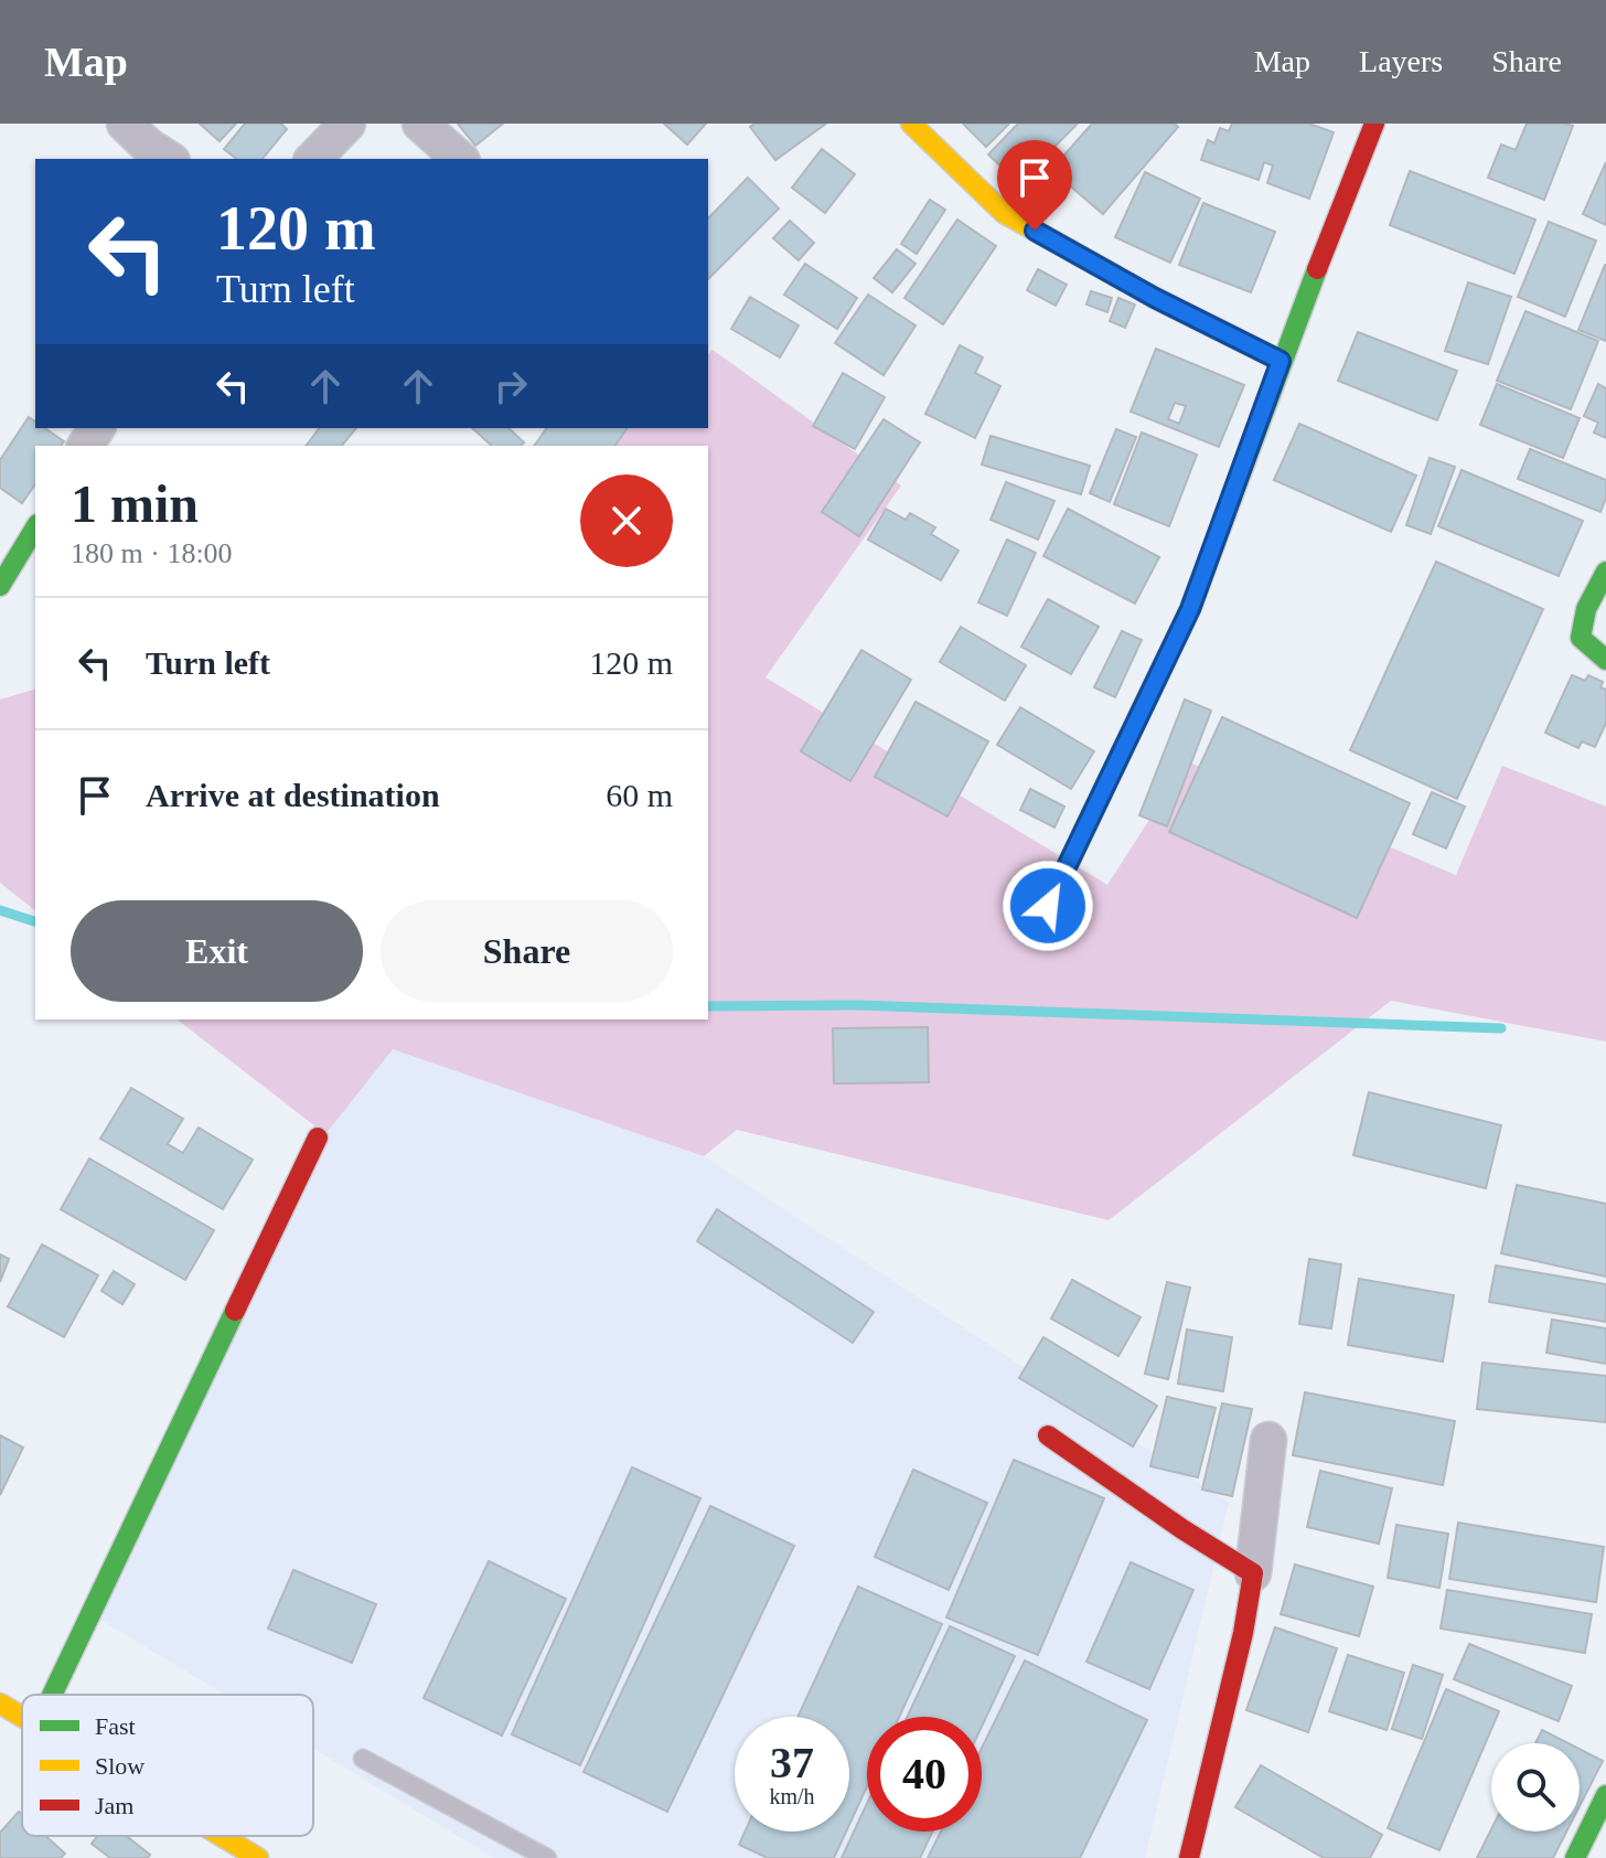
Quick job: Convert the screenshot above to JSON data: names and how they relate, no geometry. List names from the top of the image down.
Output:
{
  "legend": ["Fast", "Slow", "Jam"],
  "page": {
    "header": "Map",
    "nav": ["Map", "Layers", "Share"],
    "turn": ["120 m", "Turn left"],
    "heading": ["1 min", "180 m · 18:00"],
    "list": [
      {
        "name": "Turn left",
        "value": "120 m"
      },
      {
        "name": "Arrive at destination",
        "value": "60 m"
      }
    ],
    "buttons": ["Exit", "Share"],
    "speed": "37 km/h",
    "limit": "40"
  }
}
